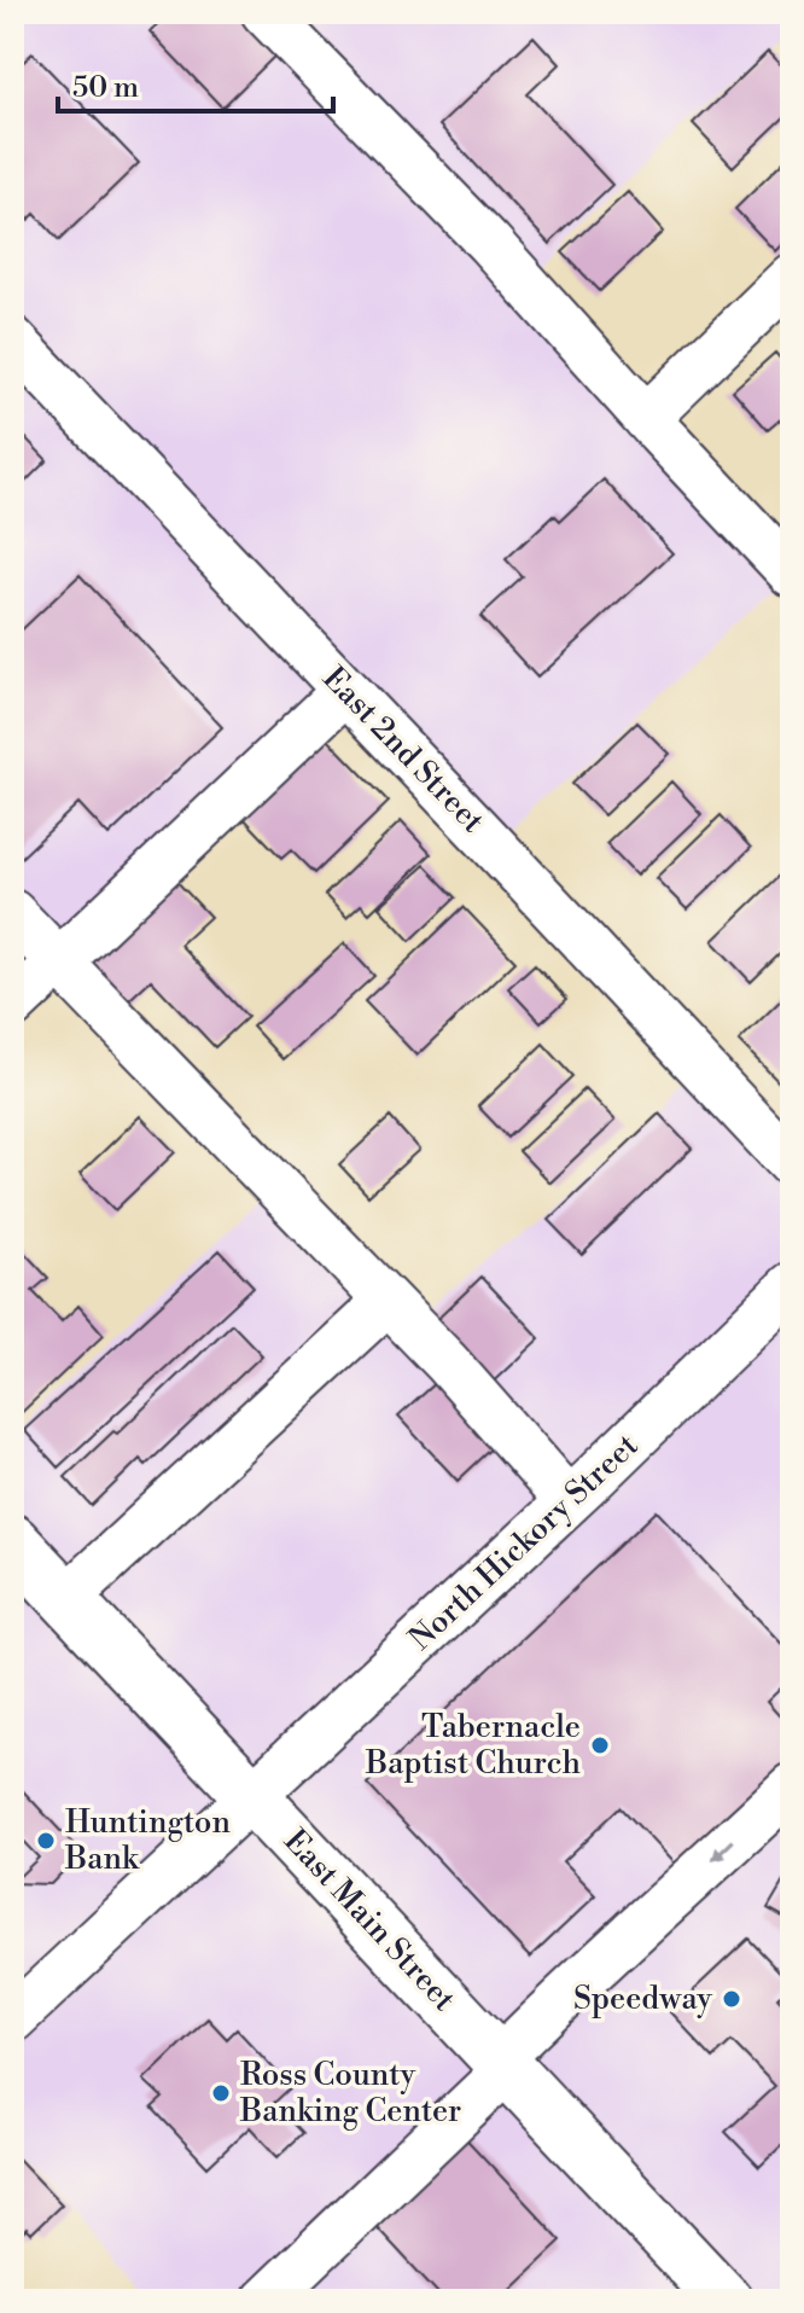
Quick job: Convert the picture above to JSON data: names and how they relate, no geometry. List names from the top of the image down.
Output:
{
  "streets": {
    "main road": ["East Main Street"],
    "street": ["East 2nd Street", "North Hickory Street"]
  },
  "crossings": [
    ["North Hickory Street", "East Main Street"]
  ],
  "places": [
    "Tabernacle Baptist Church",
    "Huntington Bank",
    "Speedway",
    "Ross County Banking Center"
  ],
  "scale_bar": "50 m"
}
